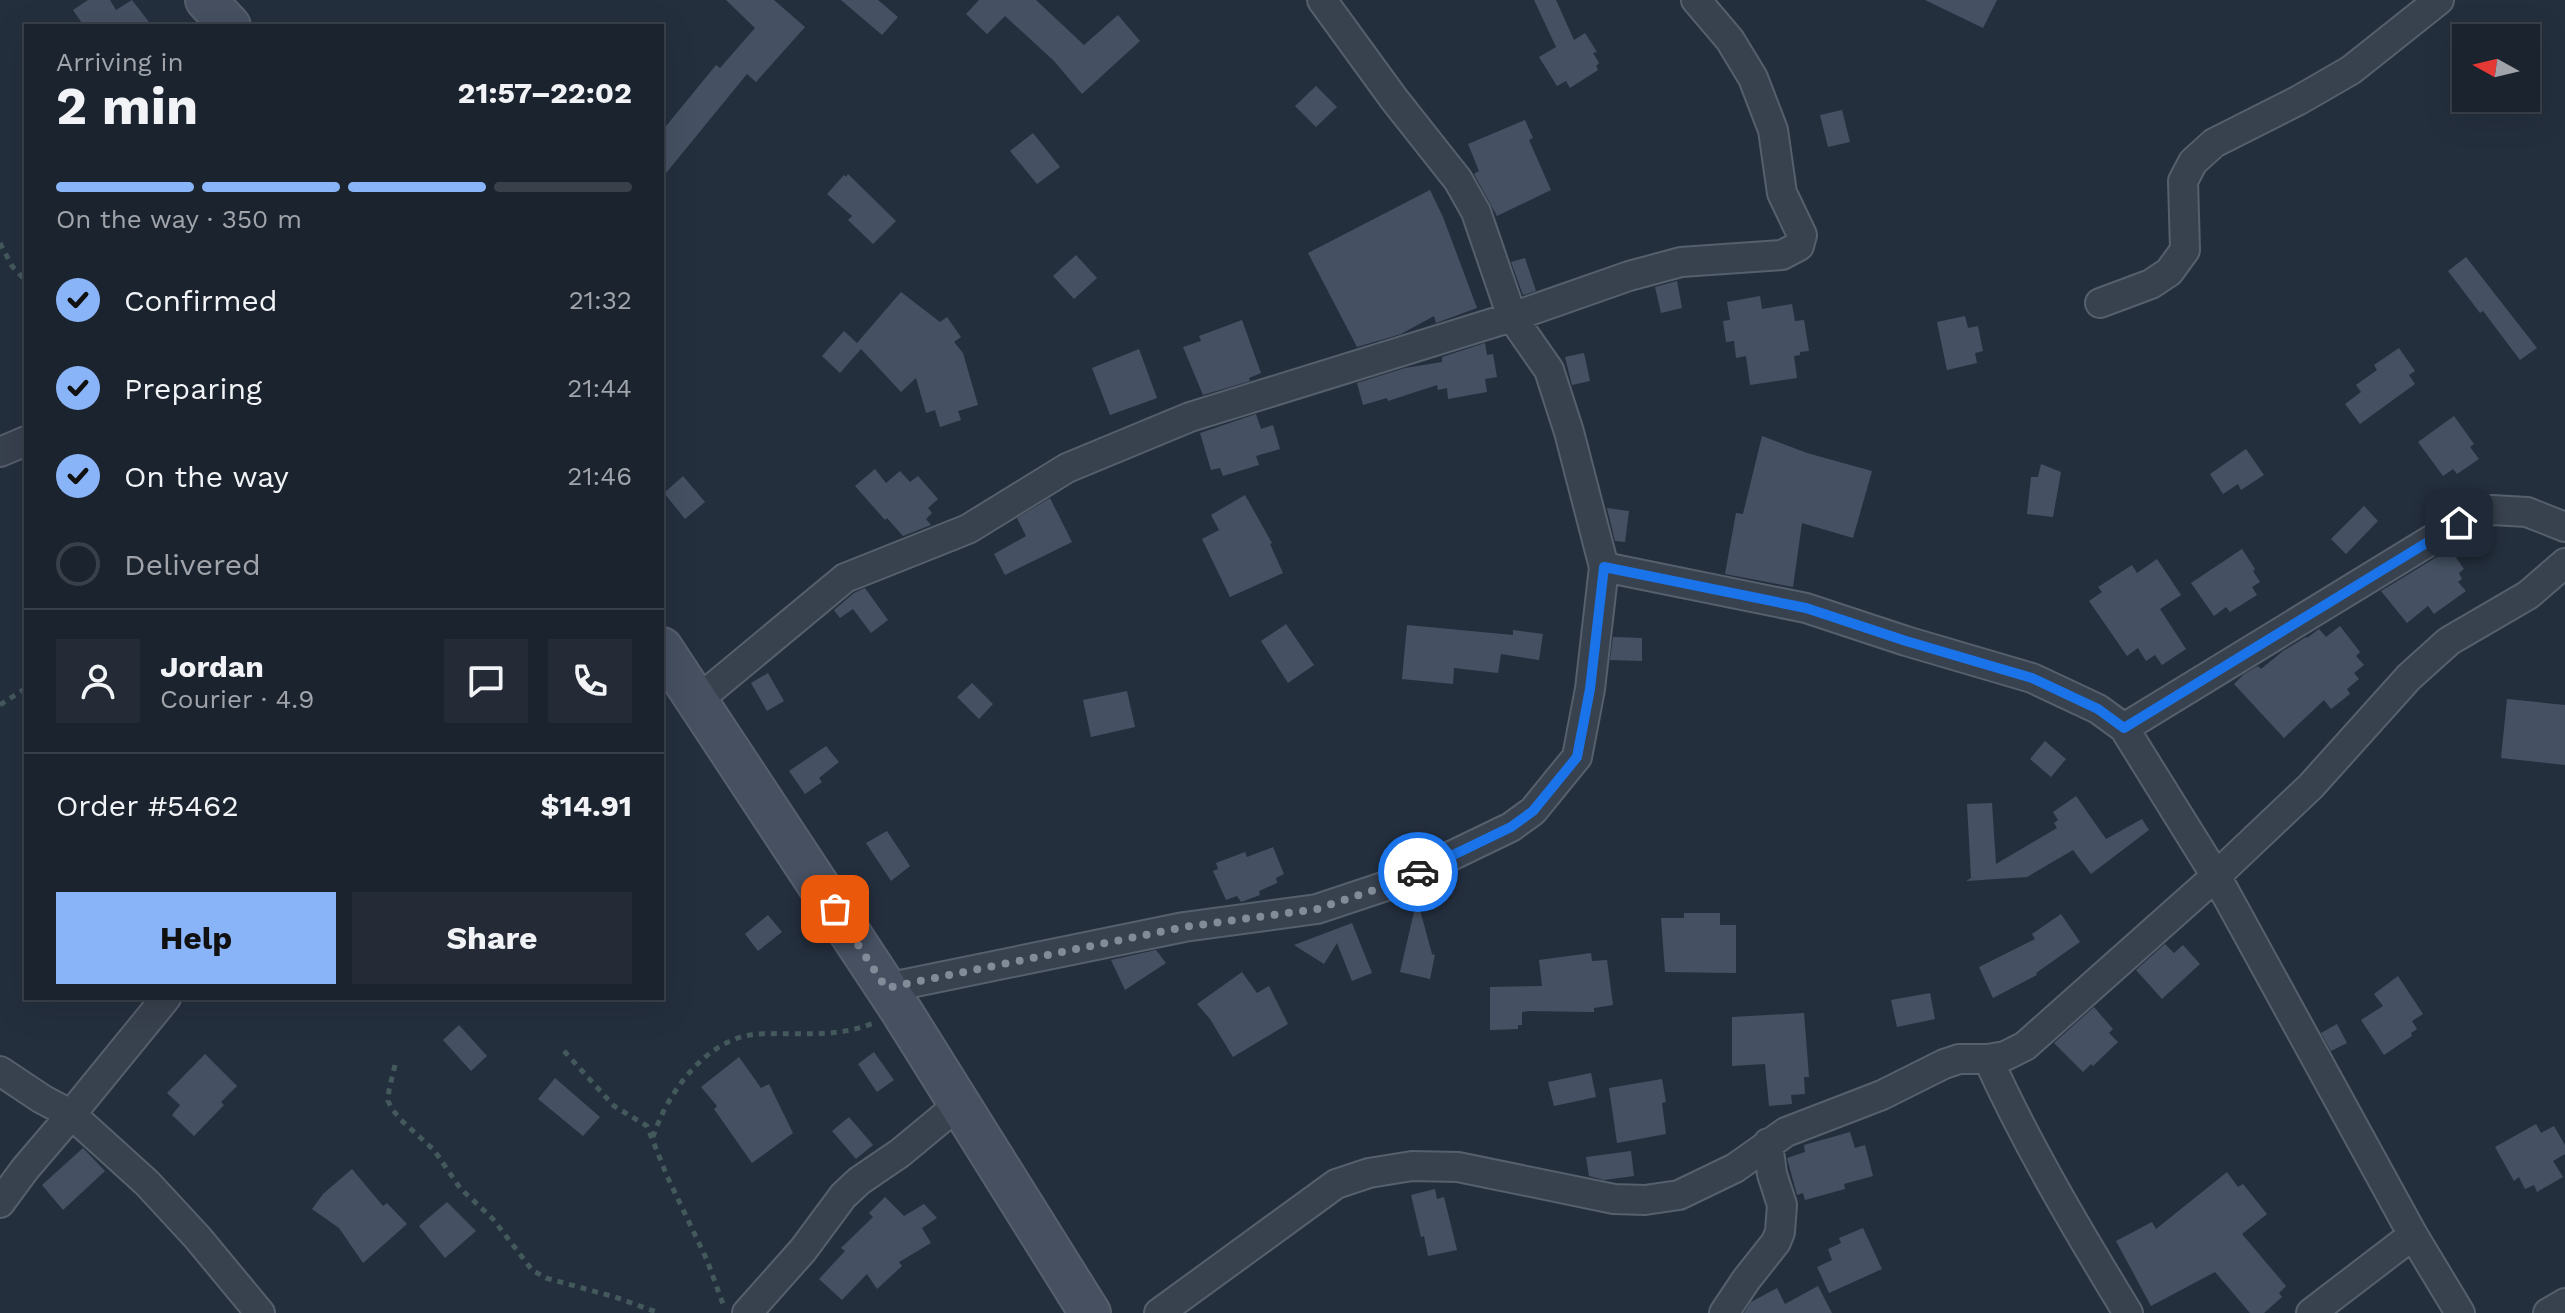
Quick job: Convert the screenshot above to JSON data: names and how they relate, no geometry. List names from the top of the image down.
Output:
{
  "north": "left",
  "page": {
    "heading": ["2 min", "Arriving in", "21:57–22:02"],
    "panel": [
      "Jordan",
      "Courier · 4.9",
      "Order #5462",
      "$14.91"
    ],
    "bar": "On the way · 350 m",
    "list": [
      ["Confirmed", "21:32"],
      ["Preparing", "21:44"],
      ["On the way", "21:46"],
      "Delivered"
    ],
    "buttons": ["Help", "Share"]
  }
}
